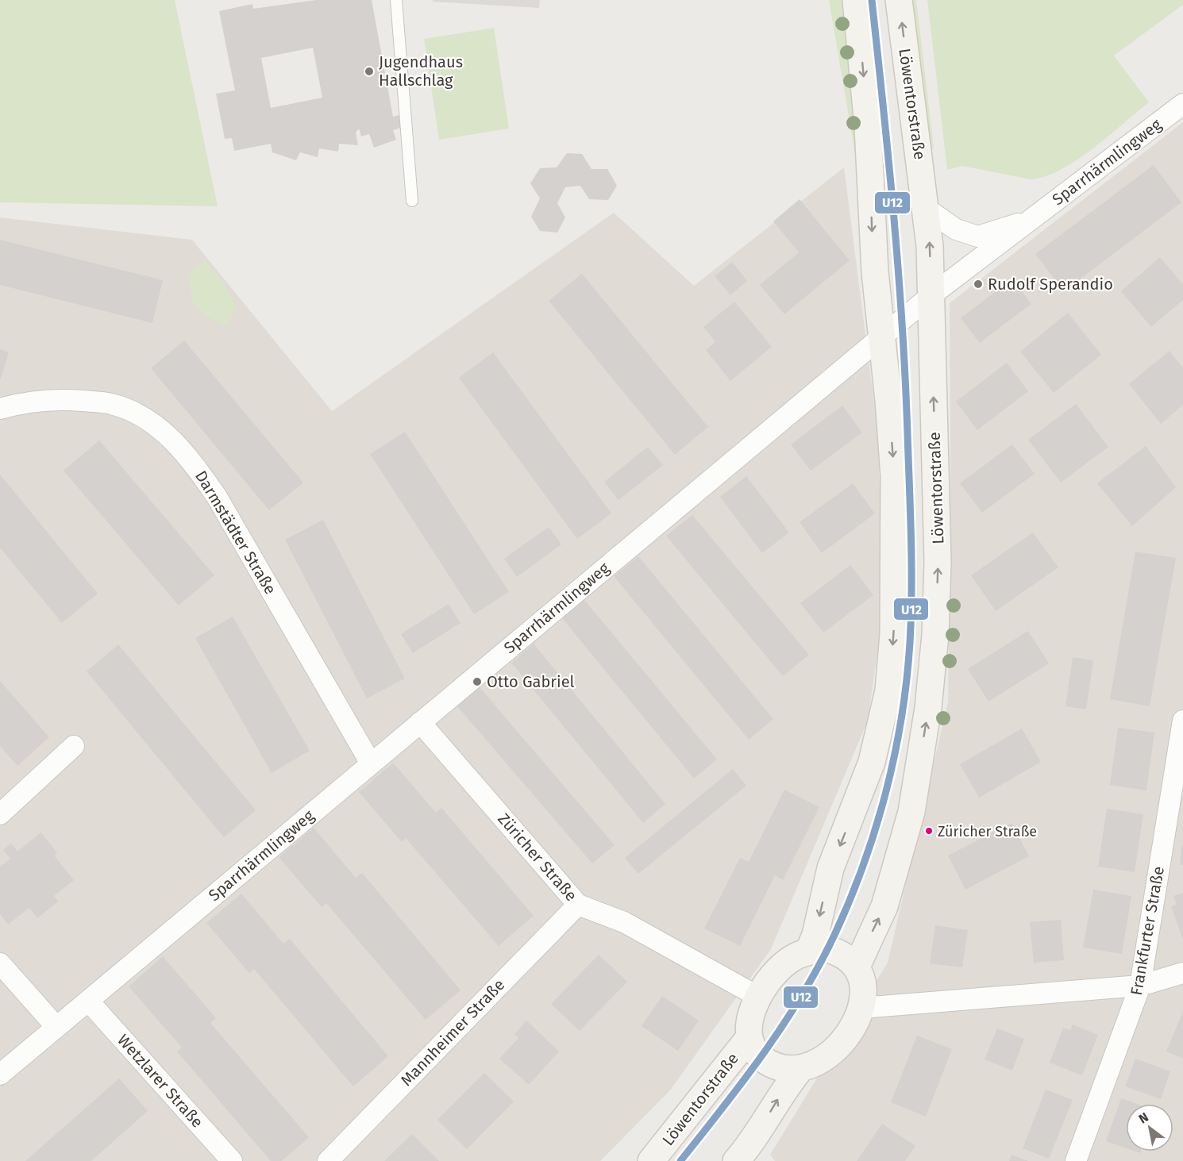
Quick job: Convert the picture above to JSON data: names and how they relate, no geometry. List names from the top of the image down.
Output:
{
  "streets": {
    "main road": ["Löwentorstraße"],
    "street": [
      "Sparrhärmlingweg",
      "Darmstädter Straße",
      "Züricher Straße",
      "Frankfurter Straße",
      "Mannheimer Straße",
      "Wetzlarer Straße"
    ]
  },
  "crossings": [
    ["Löwentorstraße", "Sparrhärmlingweg"],
    ["Löwentorstraße", "Züricher Straße"],
    ["Sparrhärmlingweg", "Darmstädter Straße"],
    ["Sparrhärmlingweg", "Züricher Straße"],
    ["Sparrhärmlingweg", "Wetzlarer Straße"],
    ["Züricher Straße", "Mannheimer Straße"]
  ],
  "places": [
    "Jugendhaus Hallschlag",
    "Rudolf Sperandio",
    "Otto Gabriel",
    "Züricher Straße"
  ],
  "lines": ["transit line U12"],
  "north": "top left"
}
